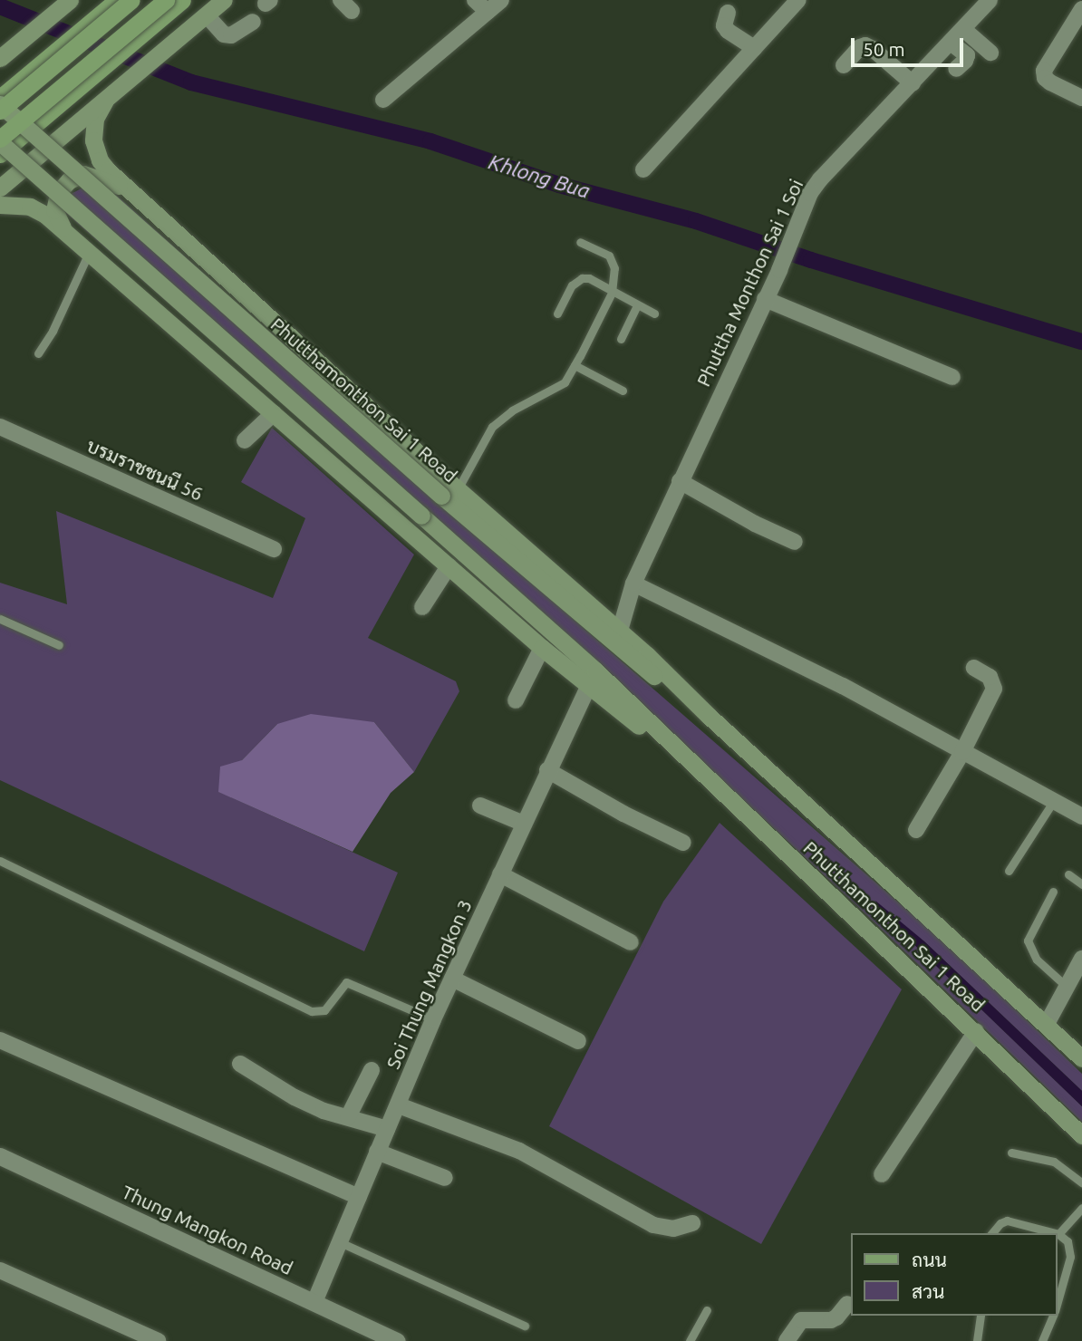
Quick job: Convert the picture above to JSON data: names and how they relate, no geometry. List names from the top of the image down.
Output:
{
  "streets": {
    "main road": ["Phutthamonthon Sai 1 Road"],
    "street": [
      "Phuttha Monthon Sai 1 Soi",
      "บรมราชชนนี 56",
      "Soi Thung Mangkon 3",
      "Thung Mangkon Road"
    ]
  },
  "crossings": [
    ["Phuttha Monthon Sai 1 Soi", "Phutthamonthon Sai 1 Road"],
    ["Phutthamonthon Sai 1 Road", "Soi Thung Mangkon 3"],
    ["Soi Thung Mangkon 3", "Thung Mangkon Road"]
  ],
  "water": ["Khlong Bua"],
  "legend": ["ถนน", "สวน"],
  "scale_bar": "50 m"
}
